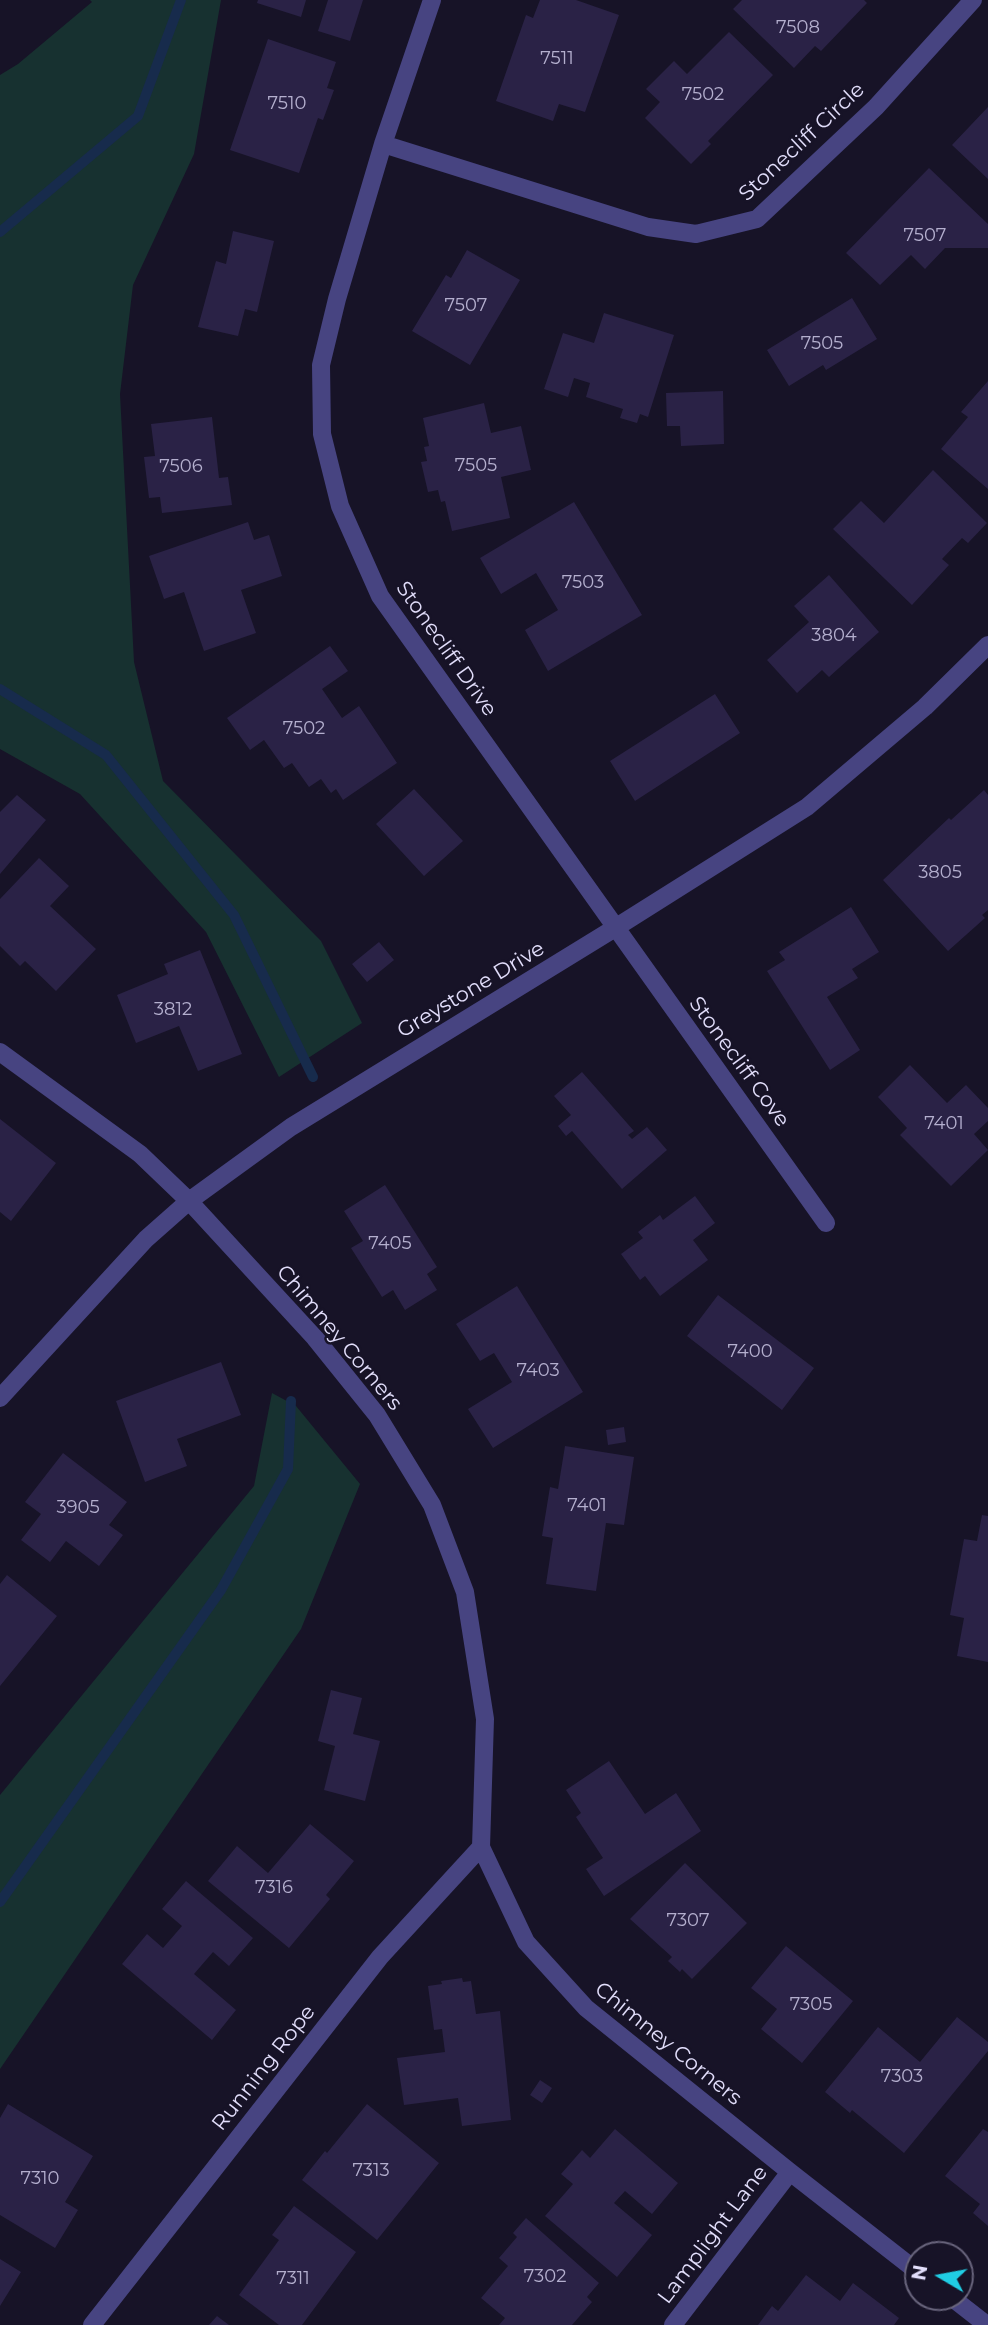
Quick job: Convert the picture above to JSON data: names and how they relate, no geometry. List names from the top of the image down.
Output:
{
  "streets": {
    "street": [
      "Stonecliff Circle",
      "Stonecliff Drive",
      "Greystone Drive",
      "Stonecliff Cove",
      "Chimney Corners",
      "Running Rope",
      "Lamplight Lane"
    ]
  },
  "crossings": [
    ["Stonecliff Circle", "Stonecliff Drive"],
    ["Stonecliff Drive", "Greystone Drive"],
    ["Stonecliff Drive", "Stonecliff Cove"],
    ["Greystone Drive", "Stonecliff Cove"],
    ["Greystone Drive", "Chimney Corners"],
    ["Chimney Corners", "Running Rope"],
    ["Chimney Corners", "Lamplight Lane"]
  ],
  "house_numbers": [
    "7508",
    "7511",
    "7502",
    "7510",
    "7507",
    "7507",
    "7505",
    "7505",
    "7506",
    "7503",
    "3804",
    "7502",
    "3805",
    "3812",
    "7401",
    "7405",
    "7400",
    "7403",
    "7401",
    "3905",
    "7316",
    "7307",
    "7305",
    "7303",
    "7313",
    "7310",
    "7302",
    "7311"
  ],
  "north": "left"
}
